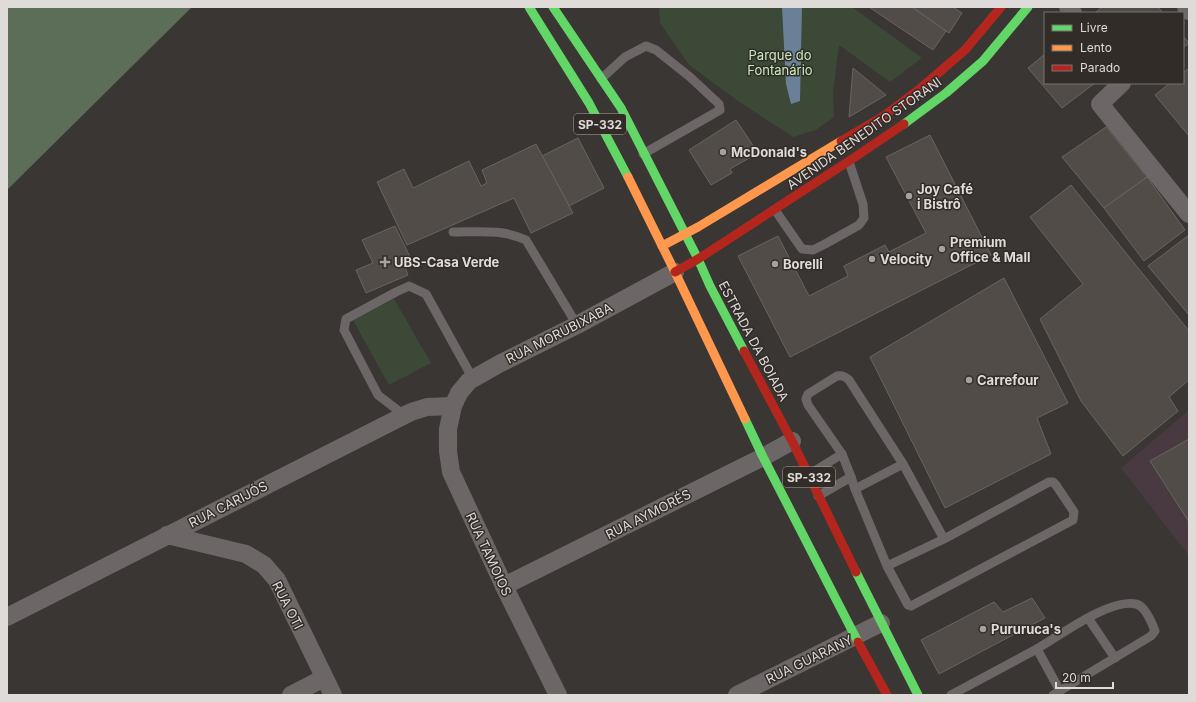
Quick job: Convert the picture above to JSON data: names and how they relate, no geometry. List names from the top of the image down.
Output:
{
  "streets": {
    "main road": ["SP-332", "AVENIDA BENEDITO STORANI", "ESTRADA DA BOIADA"],
    "street": [
      "RUA MORUBIXABA",
      "RUA CARIJÓS",
      "RUA AYMORÉS",
      "RUA TAMOIOS",
      "RUA OTI",
      "RUA GUARANY"
    ]
  },
  "crossings": [
    ["SP-332", "AVENIDA BENEDITO STORANI"],
    ["SP-332", "RUA MORUBIXABA"],
    ["SP-332", "RUA AYMORÉS"],
    ["SP-332", "RUA GUARANY"],
    ["AVENIDA BENEDITO STORANI", "RUA MORUBIXABA"],
    ["AVENIDA BENEDITO STORANI", "ESTRADA DA BOIADA"],
    ["RUA MORUBIXABA", "RUA CARIJÓS"],
    ["RUA MORUBIXABA", "RUA TAMOIOS"],
    ["ESTRADA DA BOIADA", "RUA AYMORÉS"],
    ["ESTRADA DA BOIADA", "RUA GUARANY"],
    ["RUA CARIJÓS", "RUA TAMOIOS"],
    ["RUA CARIJÓS", "RUA OTI"],
    ["RUA AYMORÉS", "RUA TAMOIOS"]
  ],
  "parks": ["Parque do Fontanário"],
  "places": {
    "other": [
      "McDonald's",
      "Joy Café i Bistrô",
      "Premium Office & Mall",
      "Velocity",
      "Borelli",
      "Carrefour",
      "Pururuca's"
    ],
    "health": ["UBS-Casa Verde"]
  },
  "legend": ["Livre", "Lento", "Parado"],
  "scale_bar": "20 m"
}
